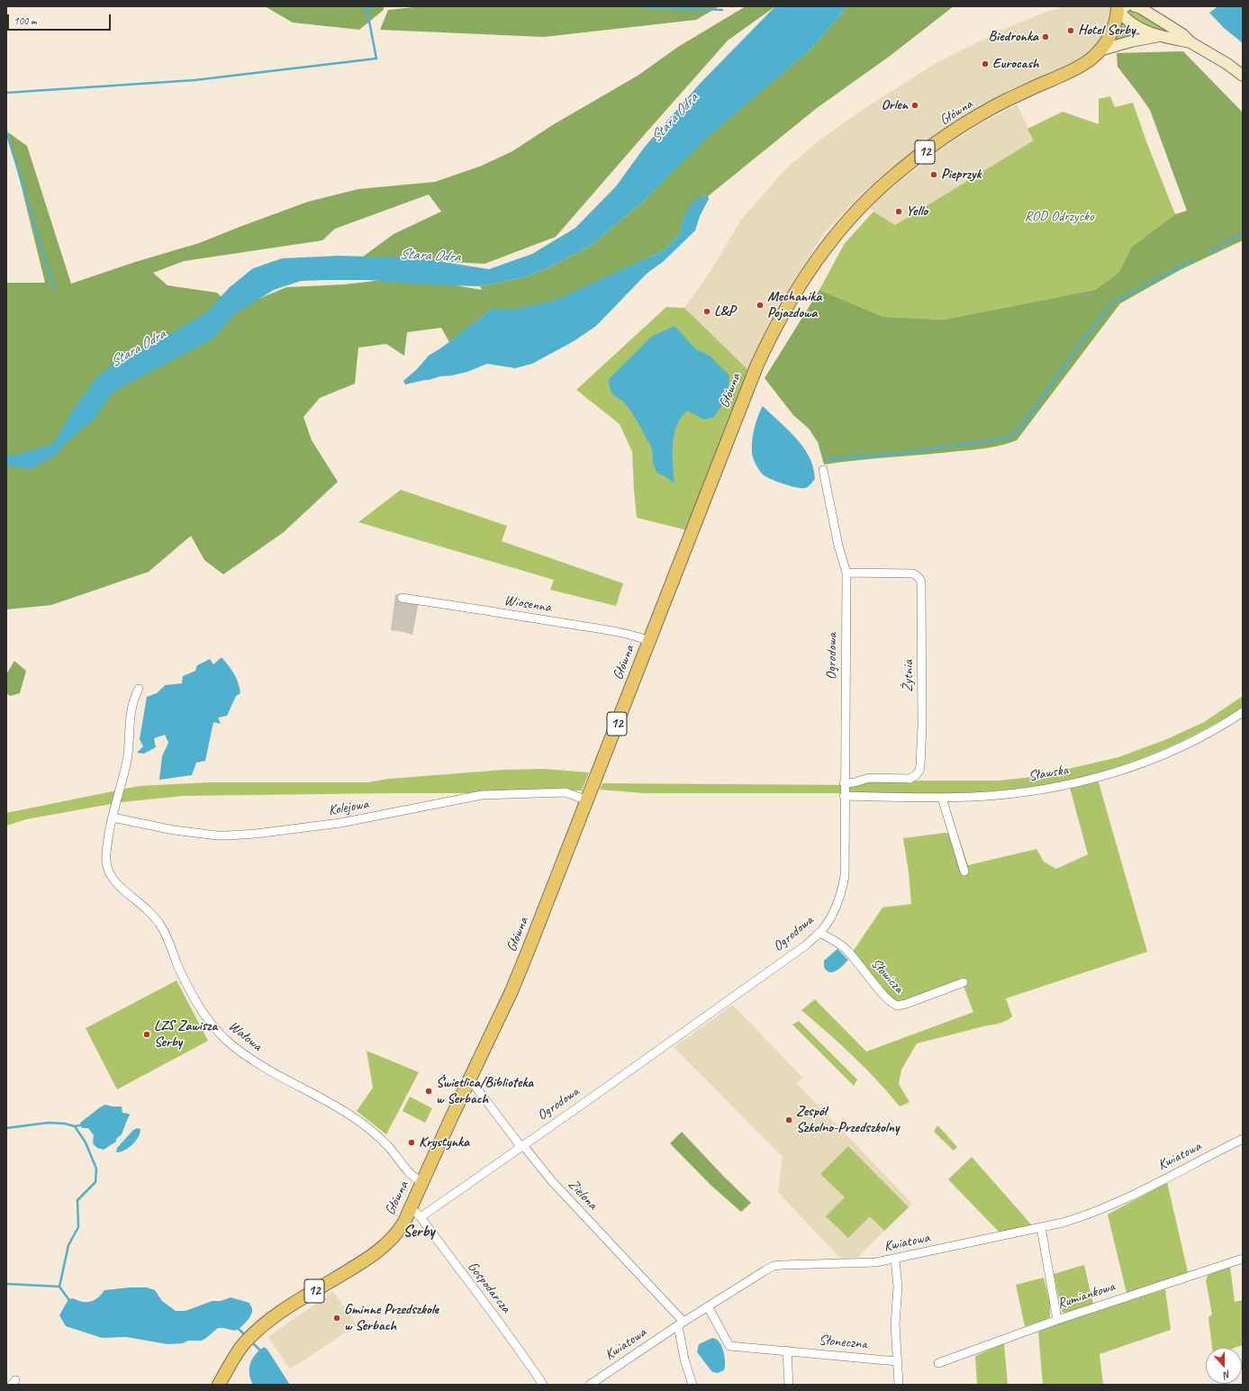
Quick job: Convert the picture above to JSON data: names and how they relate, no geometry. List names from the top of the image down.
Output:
{
  "streets": {
    "main road": ["Główna", "12"],
    "street": [
      "Wiosenna",
      "Ogrodowa",
      "Żytnia",
      "Sławska",
      "Kolejowa",
      "Słowicza",
      "Wałowa",
      "Kwiatowa",
      "Zielona",
      "Gospodarcza",
      "Rumiankowa",
      "Słoneczna"
    ]
  },
  "crossings": [
    ["Główna", "Wiosenna"],
    ["Główna", "Kolejowa"],
    ["Główna", "Wałowa"],
    ["Główna", "Zielona"],
    ["Główna", "Gospodarcza"],
    ["Ogrodowa", "Żytnia"],
    ["Ogrodowa", "Sławska"],
    ["Ogrodowa", "Słowicza"],
    ["Ogrodowa", "Zielona"],
    ["Ogrodowa", "Gospodarcza"],
    ["Kolejowa", "Wałowa"],
    ["Kwiatowa", "Zielona"],
    ["Kwiatowa", "Słoneczna"]
  ],
  "districts": ["Serby"],
  "water": ["Stara Odra"],
  "parks": ["ROD Odrzycko"],
  "places": [
    "Hotel Serby",
    "Biedronka",
    "Eurocash",
    "Orlen",
    "Pieprzyk",
    "Yello",
    "Mechanika Pojazdowa",
    "L&P",
    "LZS Zawisza Serby",
    "Świetlica/Biblioteka w Serbach",
    "Zespół Szkolno-Przedszkolny",
    "Krystynka",
    "Gminne Przedszkole w Serbach"
  ],
  "scale_bar": "100 m",
  "north": "bottom"
}
